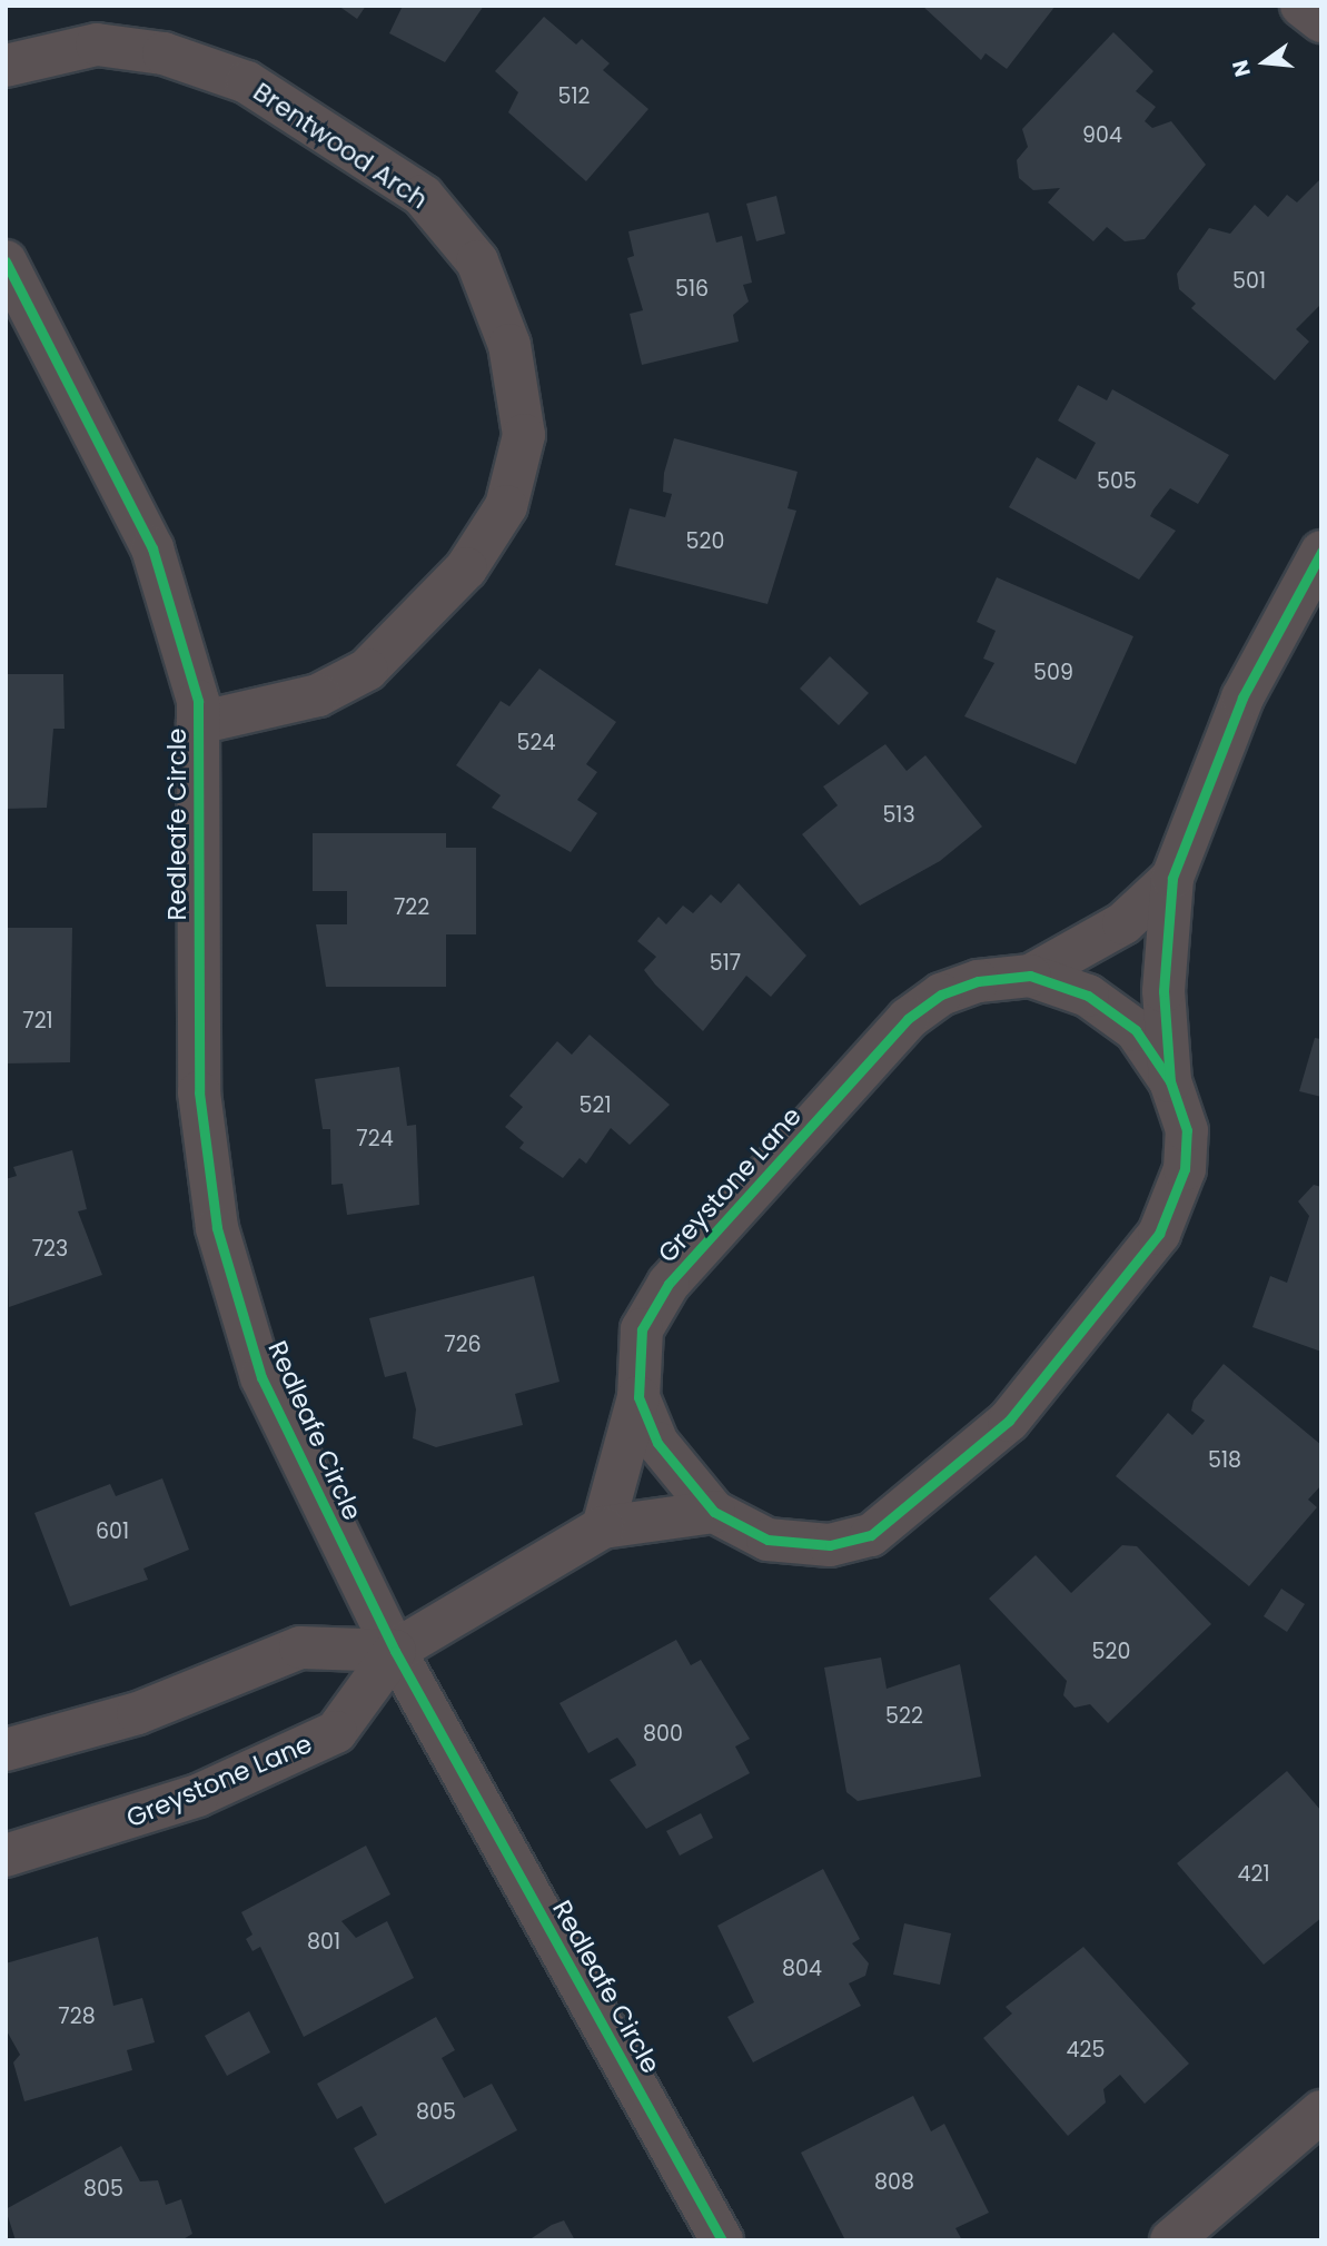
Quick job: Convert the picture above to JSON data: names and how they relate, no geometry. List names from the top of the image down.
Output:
{
  "streets": {
    "street": ["Brentwood Arch", "Redleafe Circle", "Greystone Lane"]
  },
  "crossings": [
    ["Brentwood Arch", "Redleafe Circle"],
    ["Redleafe Circle", "Greystone Lane"]
  ],
  "house_numbers": [
    "512",
    "904",
    "501",
    "516",
    "505",
    "520",
    "509",
    "524",
    "513",
    "722",
    "517",
    "721",
    "521",
    "724",
    "723",
    "726",
    "518",
    "601",
    "520",
    "522",
    "800",
    "421",
    "801",
    "804",
    "728",
    "425",
    "805",
    "808",
    "805"
  ],
  "north": "left"
}
